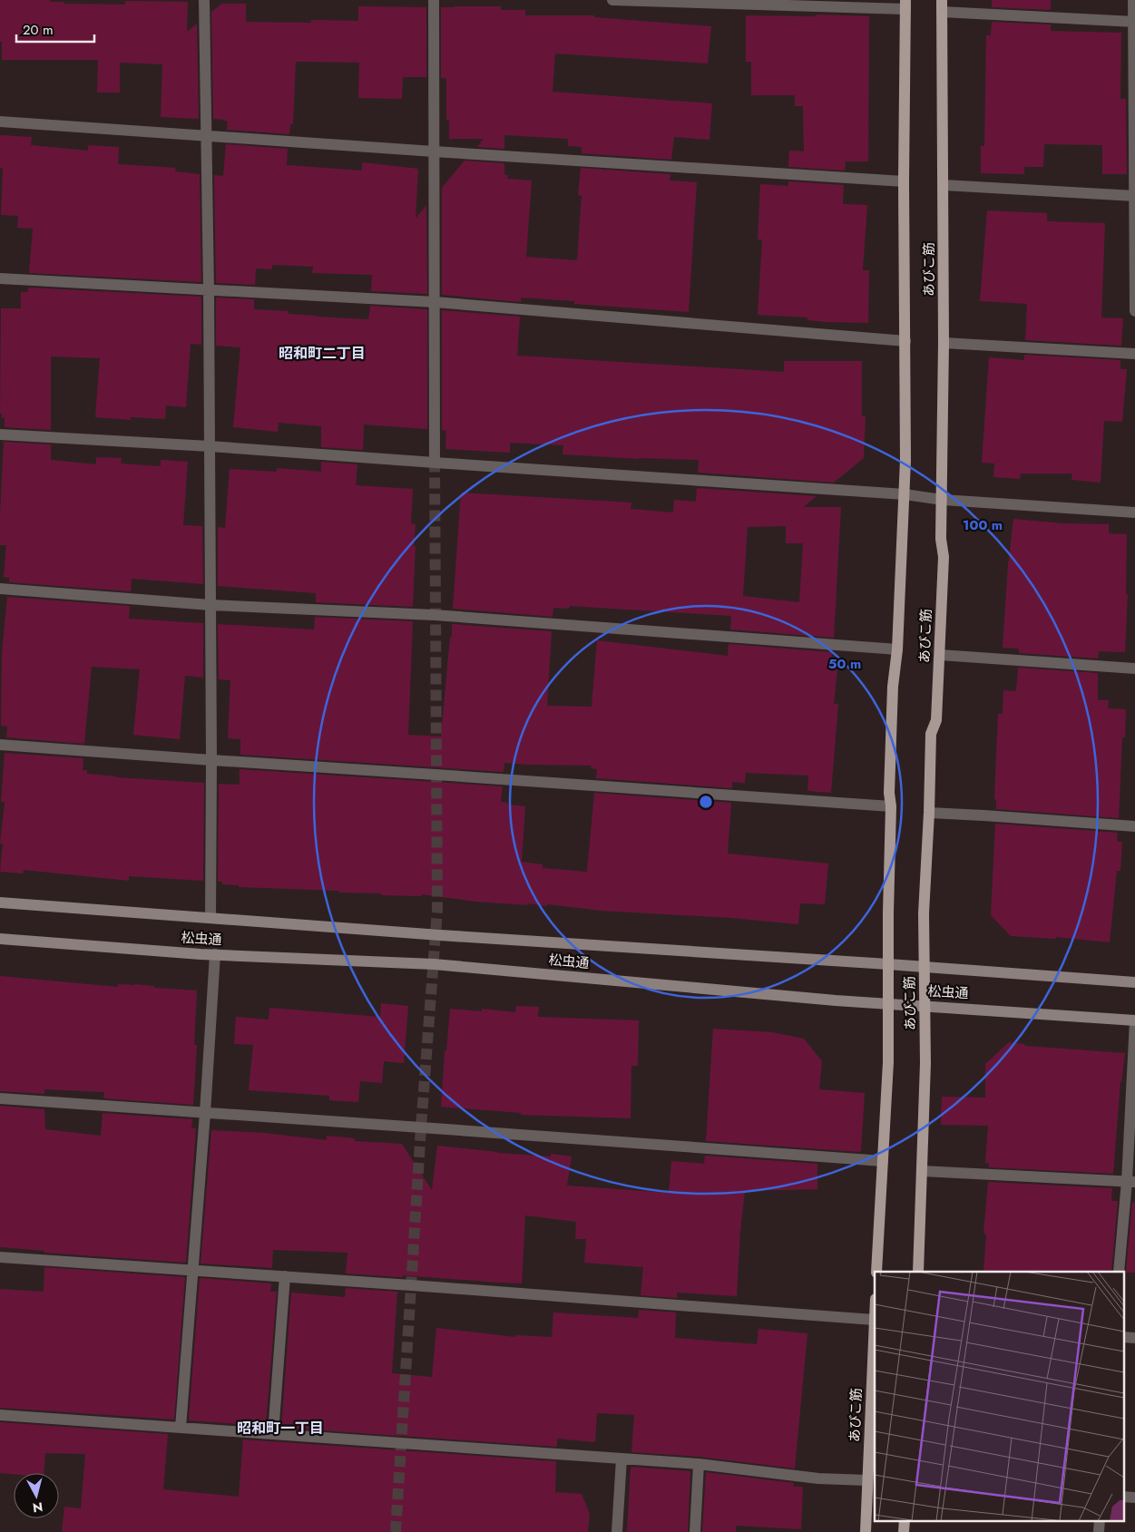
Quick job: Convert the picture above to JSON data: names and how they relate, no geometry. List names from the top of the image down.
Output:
{
  "streets": {
    "main road": ["あびこ筋"],
    "street": ["松虫通"]
  },
  "crossings": [
    ["あびこ筋", "松虫通"]
  ],
  "districts": ["昭和町二丁目", "昭和町一丁目"],
  "scale_bar": "20 m",
  "north": "bottom",
  "rings": ["100 m", "50 m"]
}
